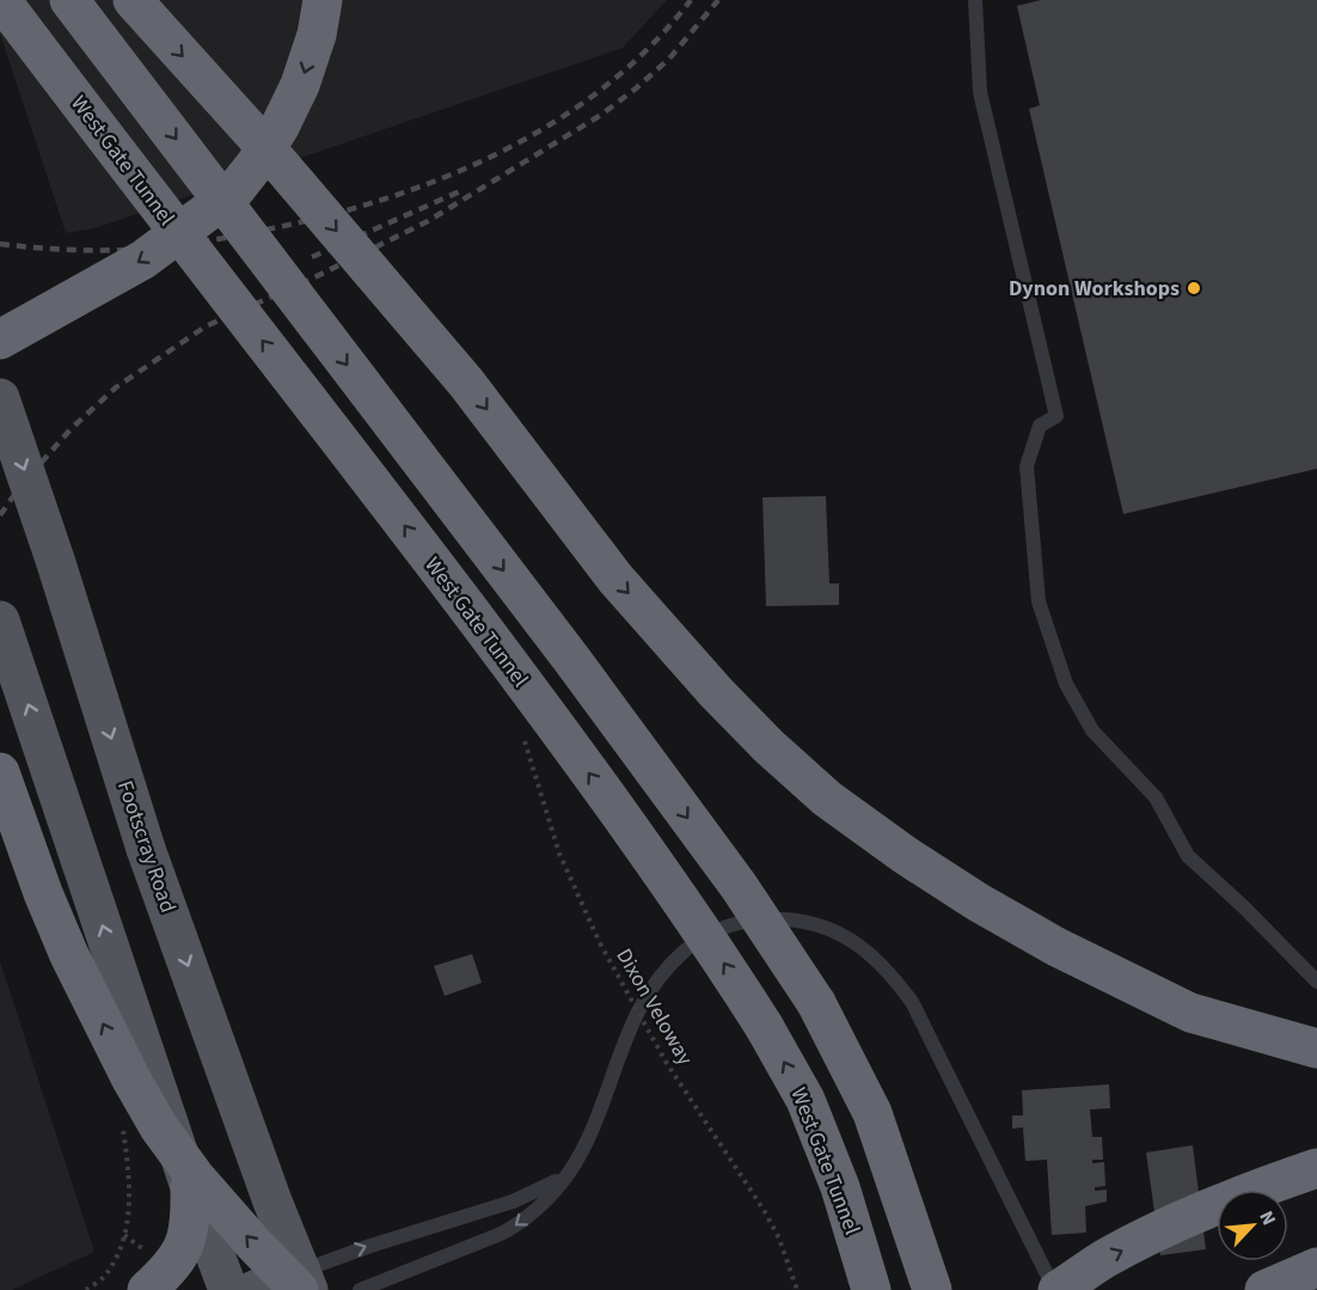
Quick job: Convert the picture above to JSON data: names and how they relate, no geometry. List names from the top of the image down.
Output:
{
  "streets": {
    "highway": ["West Gate Tunnel"],
    "main road": ["Footscray Road"],
    "path": ["Dixon Veloway"]
  },
  "places": ["Dynon Workshops"],
  "north": "top right"
}
